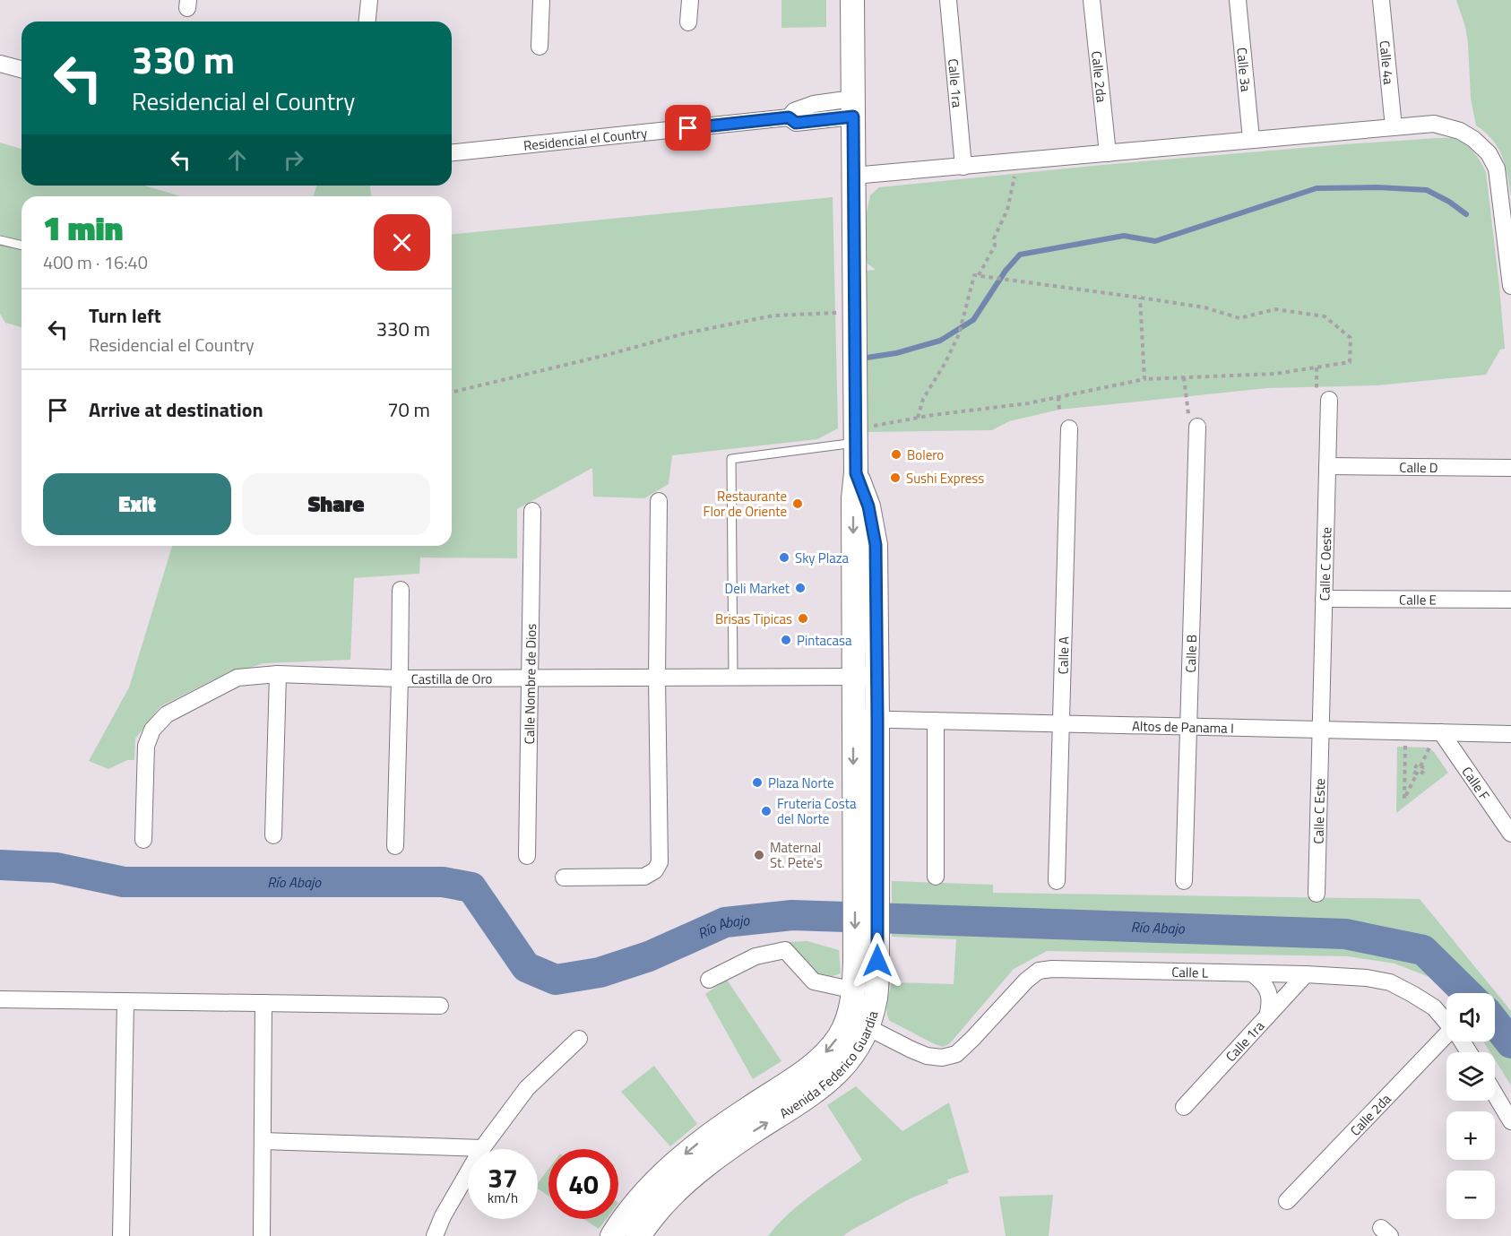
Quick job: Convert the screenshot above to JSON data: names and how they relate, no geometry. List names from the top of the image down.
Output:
{
  "streets": {
    "street": [
      "Calle 4a",
      "Calle 3a",
      "Calle 2da",
      "Calle 1ra",
      "Residencial el Country",
      "Calle D",
      "Calle C Oeste",
      "Calle E",
      "Calle B",
      "Calle A",
      "Castilla de Oro",
      "Calle Nombre de Dios",
      "Altos de Panama I",
      "Calle F",
      "Calle C Este",
      "Calle L",
      "Avenida Federico Guardia"
    ]
  },
  "crossings": [
    ["Calle 1ra", "Calle L"],
    ["Residencial el Country", "Avenida Federico Guardia"],
    ["Calle D", "Calle C Oeste"],
    ["Calle C Oeste", "Calle E"],
    ["Calle C Oeste", "Altos de Panama I"],
    ["Calle C Oeste", "Calle C Este"],
    ["Calle B", "Altos de Panama I"],
    ["Calle A", "Altos de Panama I"],
    ["Castilla de Oro", "Calle Nombre de Dios"],
    ["Castilla de Oro", "Avenida Federico Guardia"],
    ["Altos de Panama I", "Calle F"],
    ["Altos de Panama I", "Calle C Este"],
    ["Altos de Panama I", "Avenida Federico Guardia"],
    ["Calle L", "Avenida Federico Guardia"]
  ],
  "water": ["Río Abajo"],
  "places": [
    "Bolero",
    "Sushi Express",
    "Restaurante Flor de Oriente",
    "Sky Plaza",
    "Deli Market",
    "Brisas Tipicas",
    "Pintacasa",
    "Plaza Norte",
    "Fruteria Costa del Norte",
    "Maternal St. Pete's"
  ],
  "page": {
    "turn": ["330 m", "Residencial el Country"],
    "heading": ["1 min", "400 m · 16:40"],
    "list": [
      {
        "name": "Turn left",
        "note": "Residencial el Country",
        "value": "330 m"
      },
      {
        "name": "Arrive at destination",
        "value": "70 m"
      }
    ],
    "buttons": ["Exit", "Share"],
    "map_buttons": ["+", "−"],
    "speed": "37 km/h",
    "limit": "40"
  }
}
